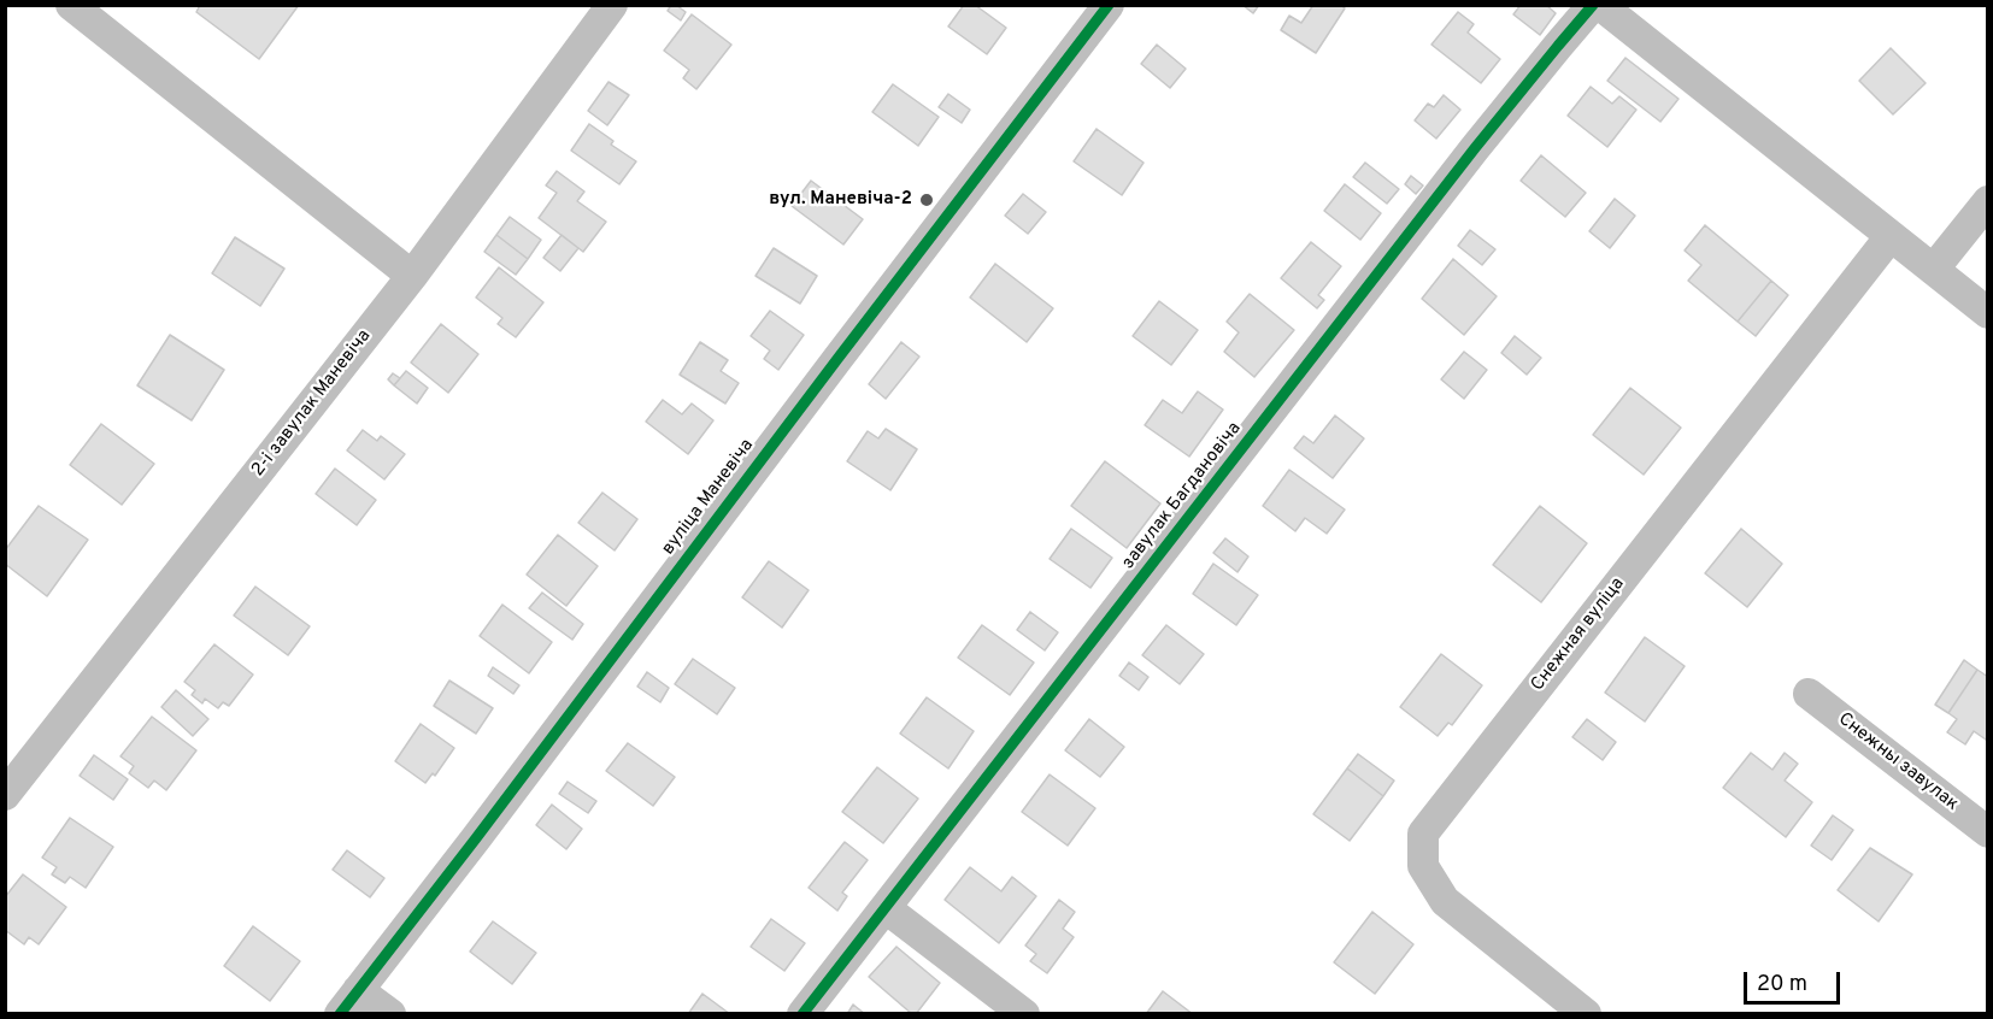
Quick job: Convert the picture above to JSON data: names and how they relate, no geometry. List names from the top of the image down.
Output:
{
  "streets": {
    "street": [
      "2-і завулак Маневіча",
      "завулак Багдановіча",
      "вуліца Маневіча",
      "Снежная вуліца",
      "Снежны завулак"
    ]
  },
  "places": ["вул. Маневіча-2"],
  "scale_bar": "20 m"
}
